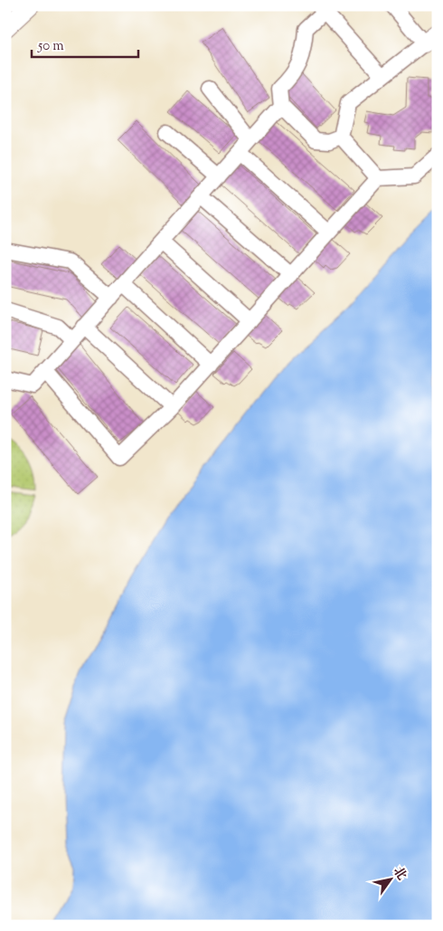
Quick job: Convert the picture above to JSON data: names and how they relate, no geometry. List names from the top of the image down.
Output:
{
  "scale_bar": "50 m",
  "north": "top right"
}
